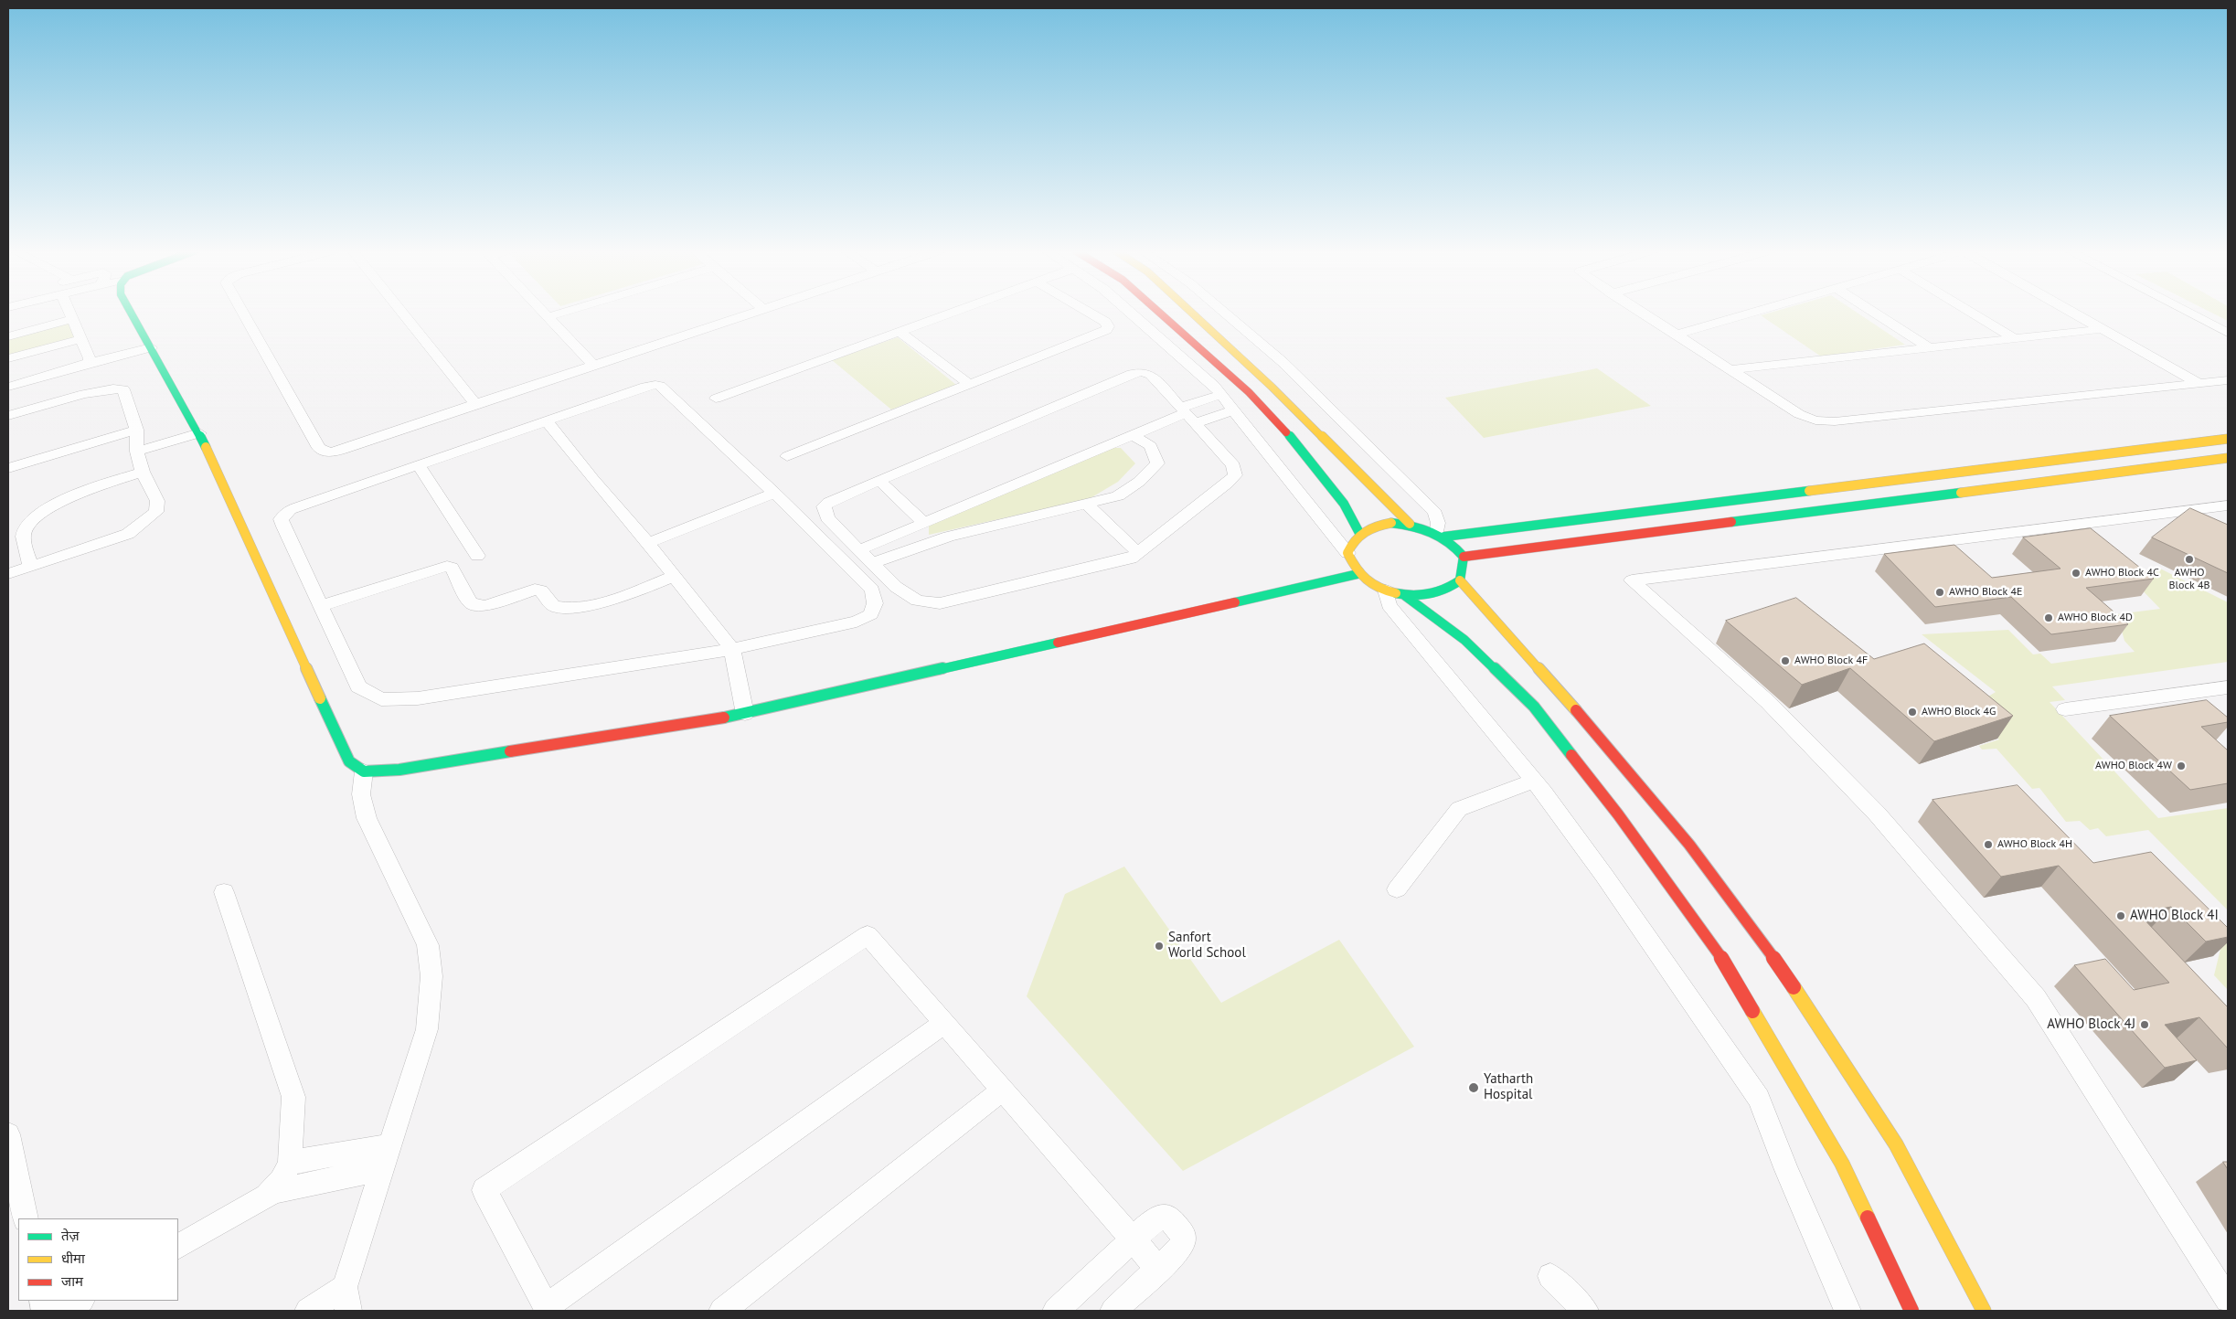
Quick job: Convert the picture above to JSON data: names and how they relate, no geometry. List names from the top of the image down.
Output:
{
  "places": [
    "AWHO Block 4B",
    "AWHO Block 4C",
    "AWHO Block 4E",
    "AWHO Block 4D",
    "AWHO Block 4F",
    "AWHO Block 4G",
    "AWHO Block 4W",
    "AWHO Block 4H",
    "AWHO Block 4I",
    "Sanfort World School",
    "AWHO Block 4J",
    "Yatharth Hospital"
  ],
  "legend": ["तेज़", "धीमा", "जाम"]
}
